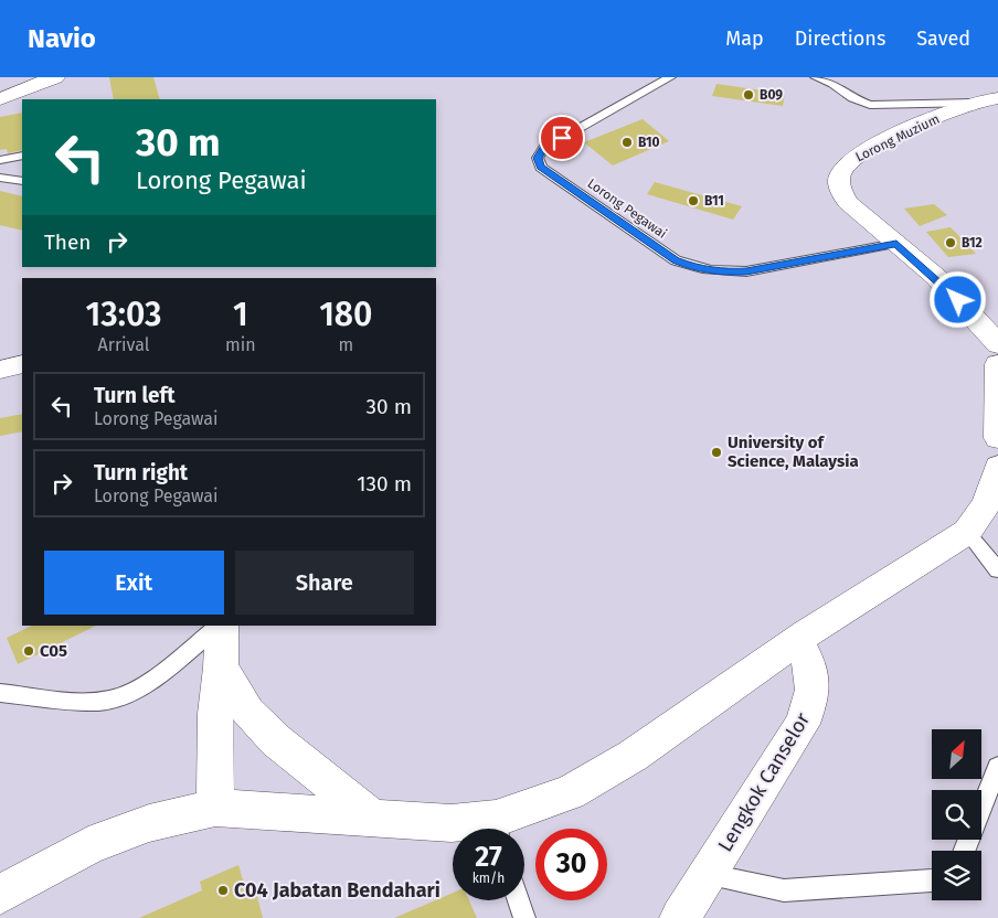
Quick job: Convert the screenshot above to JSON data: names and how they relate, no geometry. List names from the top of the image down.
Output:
{
  "streets": {
    "street": ["Lorong Muzium", "Lengkok Canselor"],
    "lane": ["Lorong Pegawai"]
  },
  "crossings": [
    ["Lorong Muzium", "Lorong Pegawai"]
  ],
  "places": [
    "B09",
    "B10",
    "B11",
    "B12",
    "University of Science, Malaysia",
    "C05",
    "C04 Jabatan Bendahari"
  ],
  "north": "top right",
  "page": {
    "header": "Navio",
    "nav": ["Map", "Directions", "Saved"],
    "turn": ["30 m", "Lorong Pegawai"],
    "then": "Then",
    "eta": [
      "13:03",
      "Arrival",
      "1",
      "min",
      "180",
      "m"
    ],
    "list": [
      {
        "name": "Turn left",
        "note": "Lorong Pegawai",
        "value": "30 m"
      },
      {
        "name": "Turn right",
        "note": "Lorong Pegawai",
        "value": "130 m"
      }
    ],
    "buttons": ["Exit", "Share"],
    "speed": "27 km/h",
    "limit": "30"
  }
}
